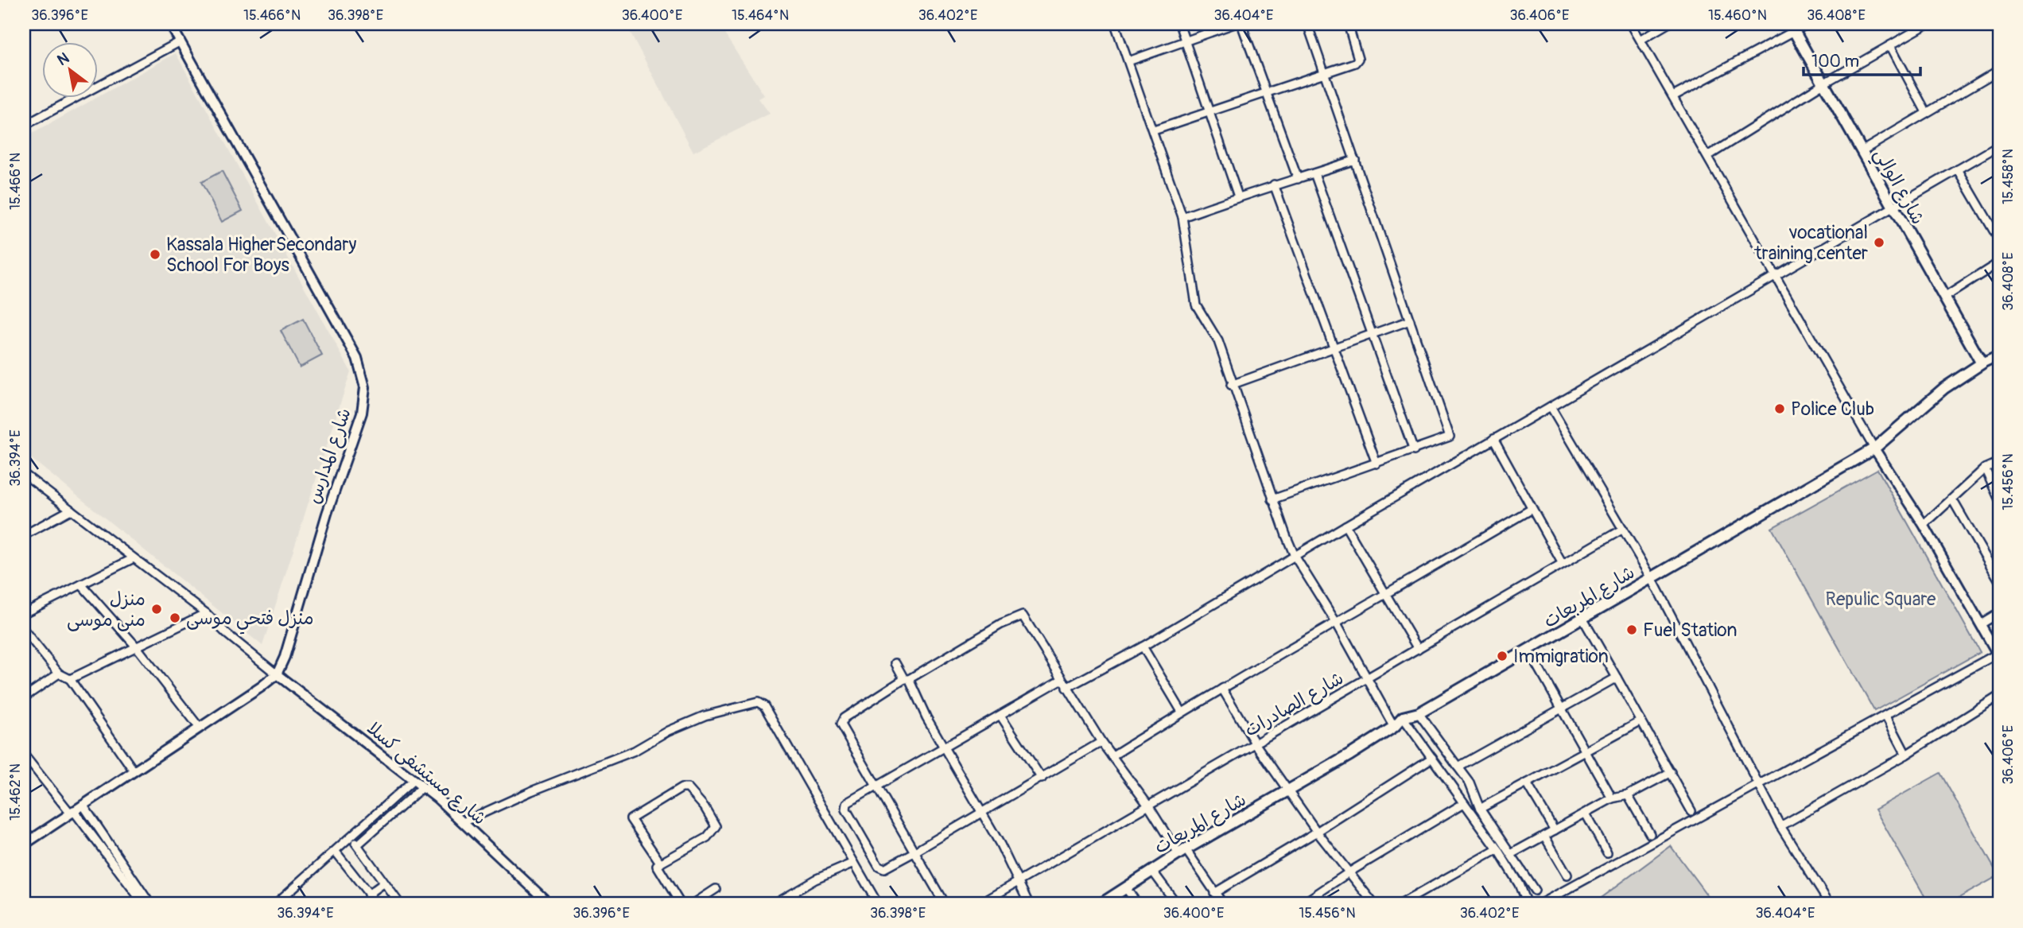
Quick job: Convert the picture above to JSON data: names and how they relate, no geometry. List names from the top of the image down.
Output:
{
  "streets": {
    "main road": ["شارع الوالي", "شارع المربعات"],
    "street": ["شارع المدارس", "شارع الصادرات", "شارع مستشفى كسلا"]
  },
  "crossings": [
    ["شارع الوالي", "شارع المربعات"],
    ["شارع المدارس", "شارع مستشفى كسلا"]
  ],
  "parks": ["Repulic Square"],
  "places": [
    "vocational training center",
    "Kassala HigherSecondary School For Boys",
    "Police Club",
    "منزل منى موسى",
    "منزل فتحي موسى",
    "Fuel Station",
    "Immigration"
  ],
  "scale_bar": "100 m",
  "north": "top left",
  "coordinates": [
    "36.396°E",
    "15.466°N",
    "36.398°E",
    "36.400°E",
    "15.464°N",
    "36.402°E",
    "36.404°E",
    "36.406°E",
    "15.460°N",
    "36.408°E",
    "15.458°N",
    "36.394°E",
    "15.456°N",
    "15.462°N"
  ]
}
